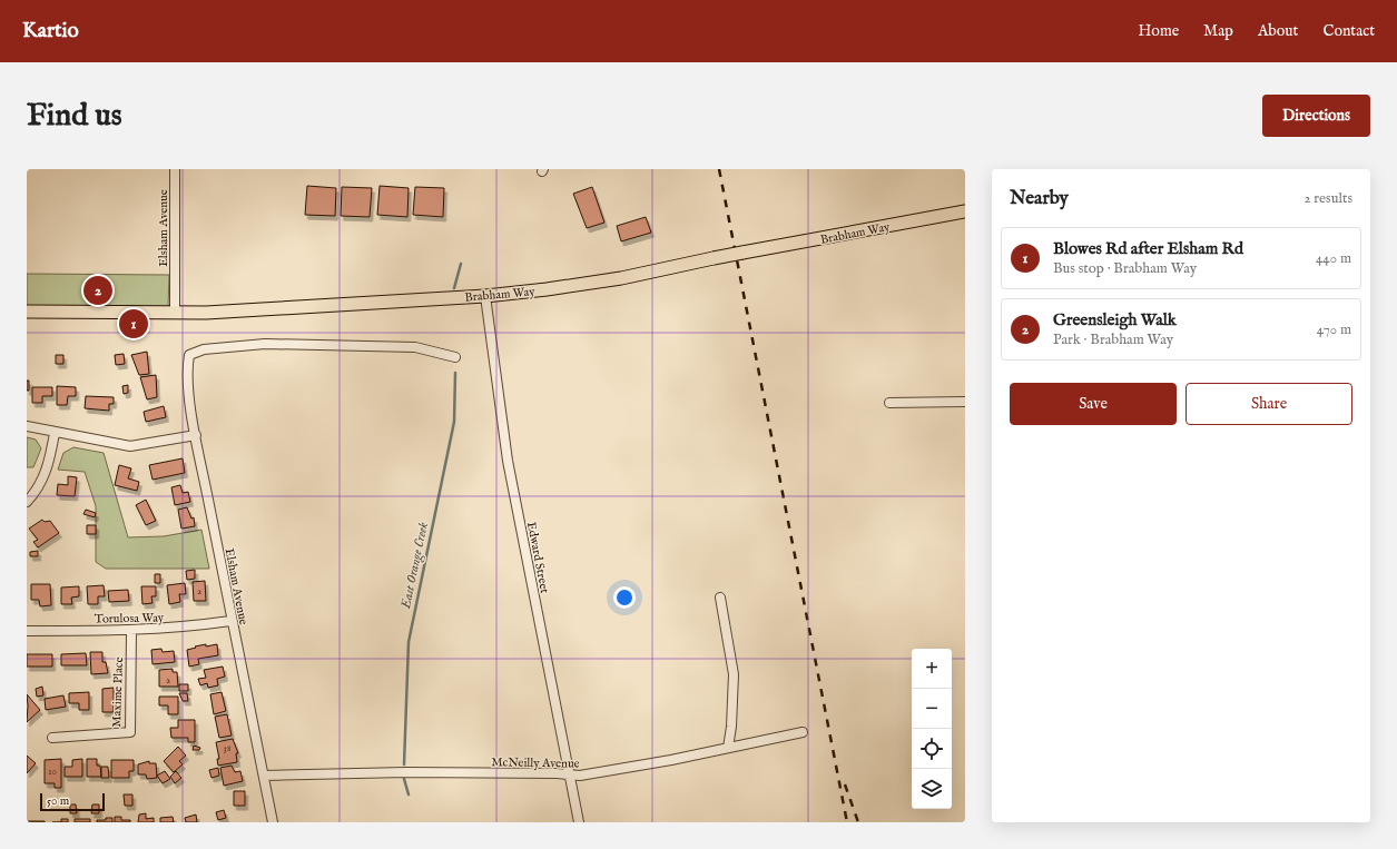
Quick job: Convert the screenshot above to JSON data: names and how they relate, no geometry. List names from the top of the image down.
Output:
{
  "streets": {
    "main road": ["Brabham Way"],
    "street": [
      "Elsham Avenue",
      "Edward Street",
      "Torulosa Way",
      "Maxime Place",
      "McNeilly Avenue"
    ]
  },
  "crossings": [
    ["Elsham Avenue", "Brabham Way"],
    ["Elsham Avenue", "Torulosa Way"],
    ["Elsham Avenue", "McNeilly Avenue"],
    ["Brabham Way", "Edward Street"],
    ["Edward Street", "McNeilly Avenue"],
    ["Torulosa Way", "Maxime Place"]
  ],
  "water": ["East Orange Creek"],
  "house_numbers": [
    "2",
    "2",
    "38",
    "10"
  ],
  "scale_bar": "50 m",
  "page": {
    "header": "Kartio",
    "nav": [
      "Home",
      "Map",
      "About",
      "Contact"
    ],
    "buttons": [
      "Directions",
      ["Save", "Share"]
    ],
    "title": "Find us",
    "heading": ["Nearby", "2 results"],
    "list": [
      {
        "mark": "1",
        "name": "Blowes Rd after Elsham Rd",
        "note": "Bus stop · Brabham Way",
        "value": "440 m"
      },
      {
        "mark": "2",
        "name": "Greensleigh Walk",
        "note": "Park · Brabham Way",
        "value": "470 m"
      }
    ],
    "pins": ["2", "1"],
    "map_buttons": ["+", "−"],
    "scale": "50 m"
  }
}
